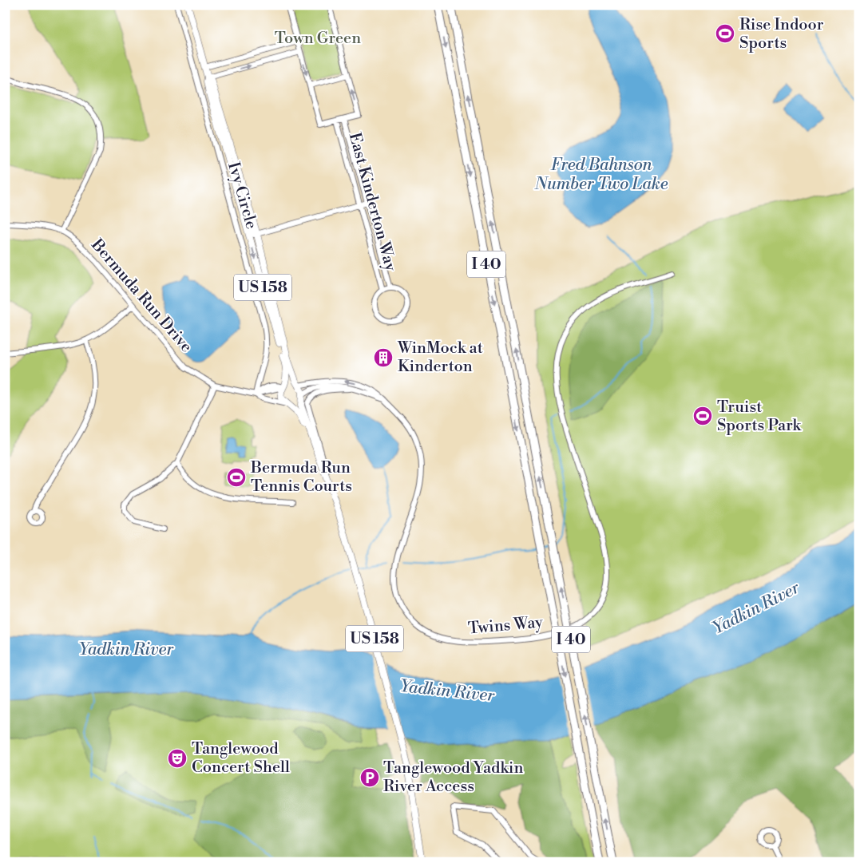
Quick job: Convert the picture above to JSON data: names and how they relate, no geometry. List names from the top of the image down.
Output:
{
  "streets": {
    "highway": ["I 40"],
    "main road": ["US 158"],
    "street": [
      "Ivy Circle",
      "East Kinderton Way",
      "Bermuda Run Drive",
      "Twins Way"
    ]
  },
  "crossings": [
    ["Ivy Circle", "Bermuda Run Drive"],
    ["US 158", "Bermuda Run Drive"],
    ["US 158", "Twins Way"],
    ["Bermuda Run Drive", "Twins Way"]
  ],
  "water": ["Fred Bahnson Number Two Lake", "Yadkin River"],
  "parks": ["Town Green"],
  "places": {
    "sports": ["Rise Indoor Sports", "Truist Sports Park", "Bermuda Run Tennis Courts"],
    "building": ["WinMock at Kinderton"],
    "theatre": ["Tanglewood Concert Shell"],
    "parking": ["Tanglewood Yadkin River Access"]
  }
}
